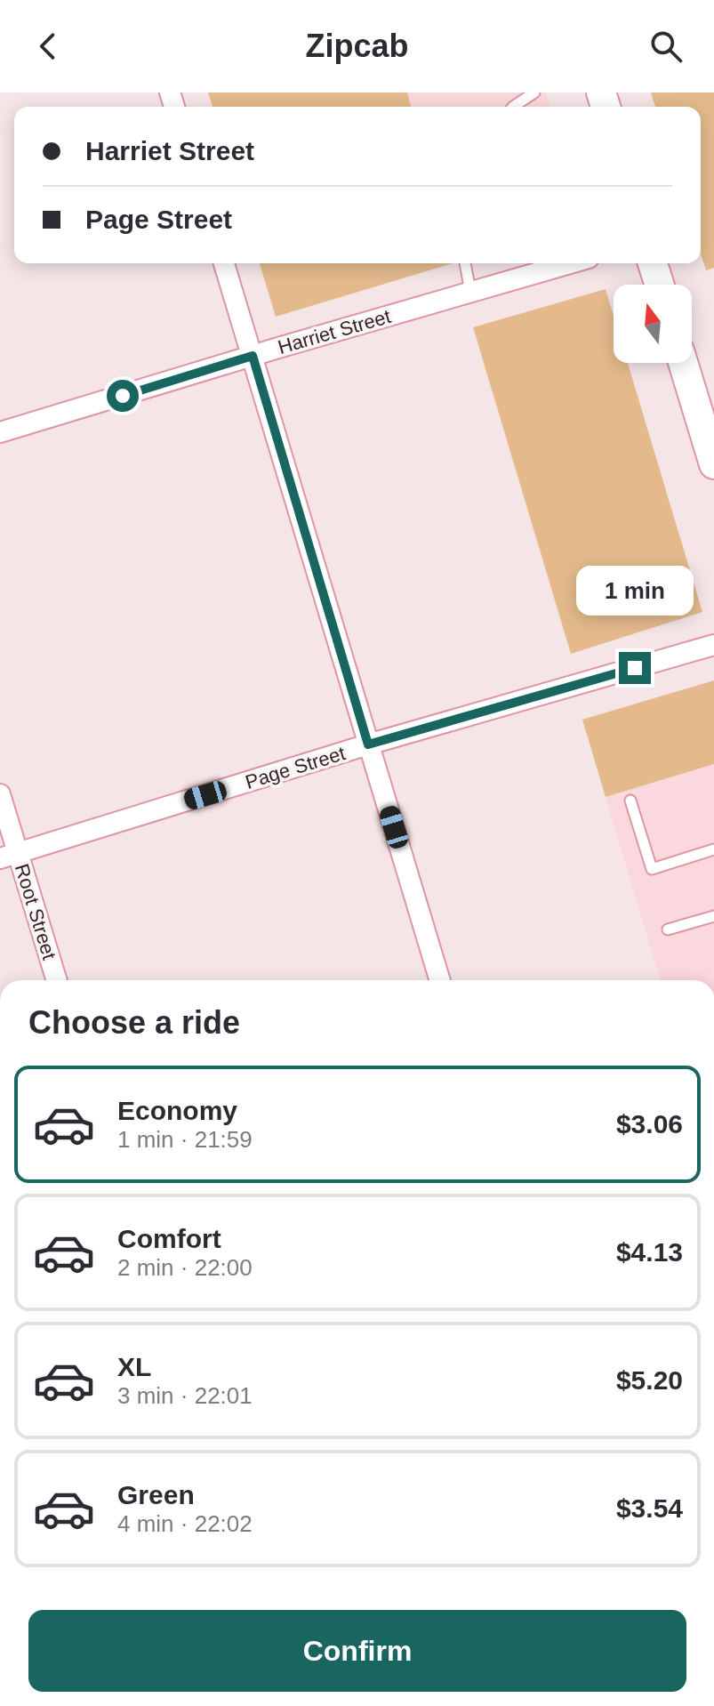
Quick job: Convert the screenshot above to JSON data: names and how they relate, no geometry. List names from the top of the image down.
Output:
{
  "streets": {
    "street": ["Harriet Street", "Page Street", "Root Street"]
  },
  "crossings": [
    ["Page Street", "Root Street"]
  ],
  "north": "top",
  "page": {
    "header": "Zipcab",
    "banner": ["Harriet Street", "Page Street"],
    "bubble": "1 min",
    "heading": "Choose a ride",
    "list": [
      {
        "name": "Economy",
        "note": "1 min · 21:59",
        "value": "$3.06"
      },
      {
        "name": "Comfort",
        "note": "2 min · 22:00",
        "value": "$4.13"
      },
      {
        "name": "XL",
        "note": "3 min · 22:01",
        "value": "$5.20"
      },
      {
        "name": "Green",
        "note": "4 min · 22:02",
        "value": "$3.54"
      }
    ],
    "buttons": "Confirm"
  }
}
